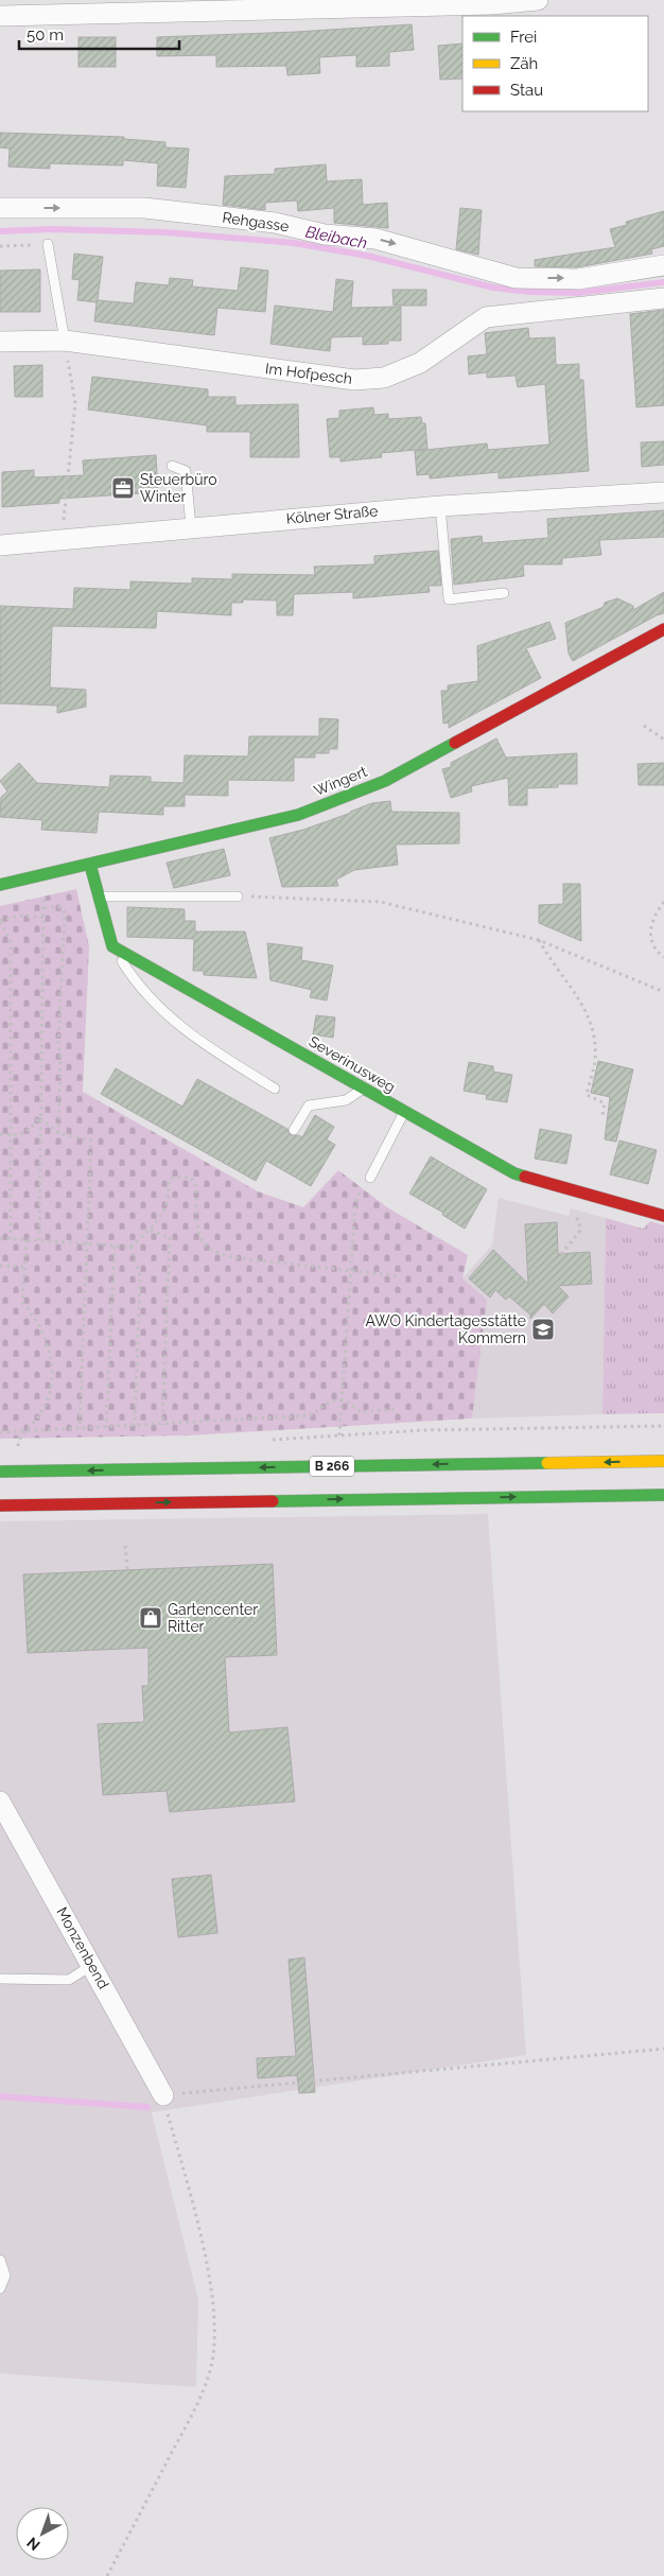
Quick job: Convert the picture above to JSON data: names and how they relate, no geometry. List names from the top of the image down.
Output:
{
  "streets": {
    "street": [
      "Rehgasse",
      "Im Hofpesch",
      "Kölner Straße",
      "Wingert",
      "Severinusweg",
      "B 266",
      "Monzenbend"
    ]
  },
  "one_way": ["Rehgasse"],
  "water": ["Bleibach"],
  "places": {
    "office": ["Steuerbüro Winter"],
    "school or university": ["AWO Kindertagesstätte Kommern"],
    "shop": ["Gartencenter Ritter"]
  },
  "legend": ["Frei", "Zäh", "Stau"],
  "scale_bar": "50 m",
  "north": "bottom left"
}
